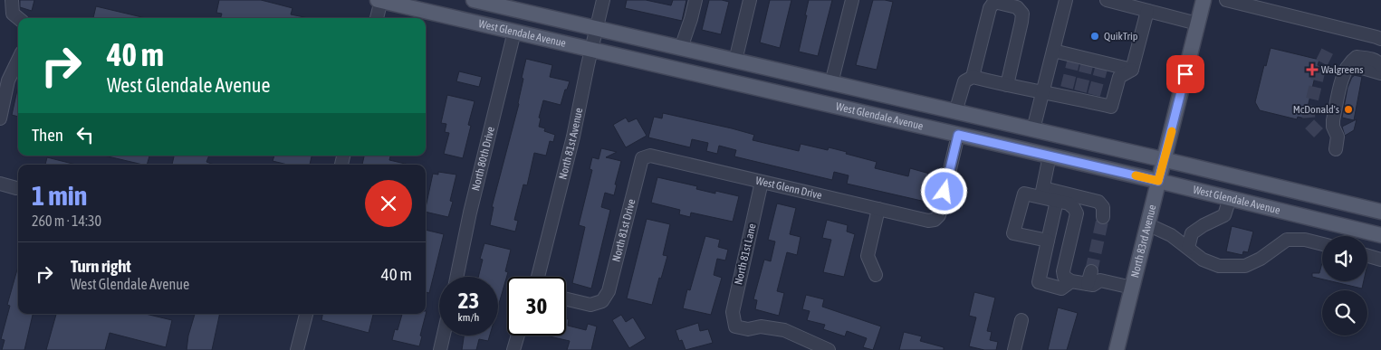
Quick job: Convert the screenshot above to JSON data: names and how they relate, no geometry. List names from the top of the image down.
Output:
{
  "streets": {
    "main road": ["West Glendale Avenue", "North 83rd Avenue"],
    "street": [
      "North 81st Avenue",
      "North 80th Drive",
      "West Glenn Drive",
      "North 81st Drive",
      "North 81st Lane"
    ]
  },
  "crossings": [
    ["West Glendale Avenue", "North 81st Avenue"],
    ["West Glendale Avenue", "North 80th Drive"],
    ["West Glendale Avenue", "West Glenn Drive"],
    ["West Glendale Avenue", "North 83rd Avenue"],
    ["West Glenn Drive", "North 81st Drive"],
    ["West Glenn Drive", "North 81st Lane"]
  ],
  "places": {
    "other": ["QuikTrip", "McDonald's"],
    "health": ["Walgreens"]
  },
  "page": {
    "turn": ["40 m", "West Glendale Avenue"],
    "then": "Then",
    "heading": ["1 min", "260 m · 14:30"],
    "list": [
      {
        "name": "Turn right",
        "note": "West Glendale Avenue",
        "value": "40 m"
      }
    ],
    "speed": "23 km/h",
    "limit": "30"
  }
}
